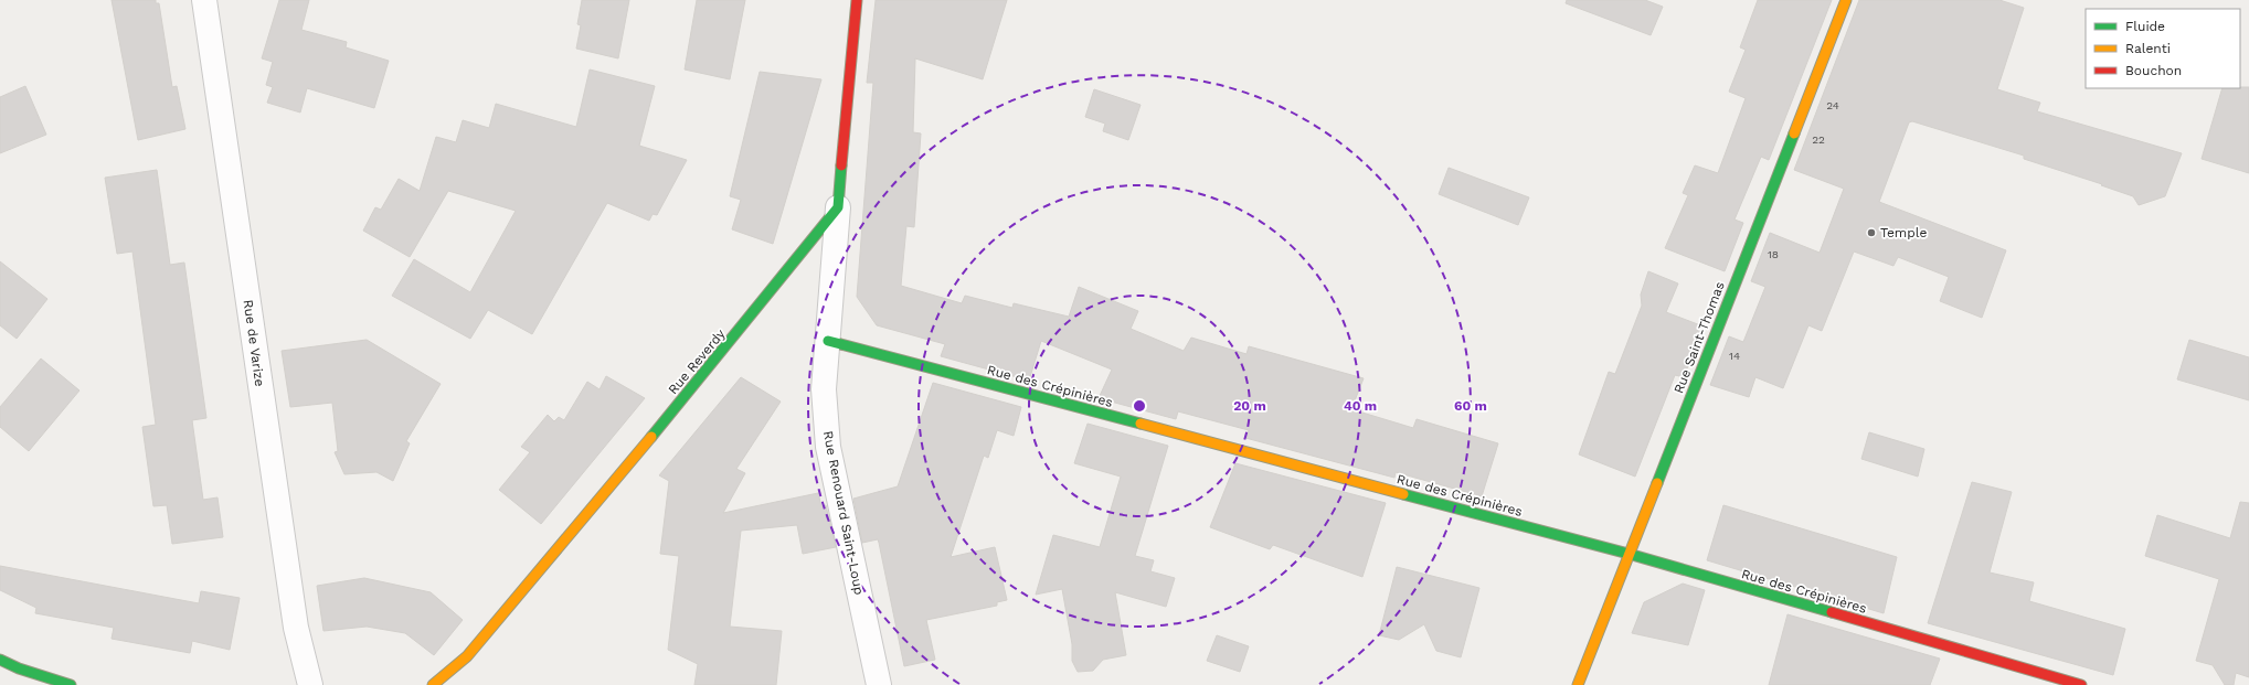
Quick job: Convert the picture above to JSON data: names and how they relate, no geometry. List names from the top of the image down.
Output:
{
  "streets": {
    "street": [
      "Rue Saint-Thomas",
      "Rue de Varize",
      "Rue Reverdy",
      "Rue des Crépinières",
      "Rue Renouard Saint-Loup"
    ]
  },
  "crossings": [
    ["Rue Saint-Thomas", "Rue des Crépinières"],
    ["Rue Reverdy", "Rue Renouard Saint-Loup"],
    ["Rue des Crépinières", "Rue Renouard Saint-Loup"]
  ],
  "places": ["Temple"],
  "house_numbers": [
    "24",
    "22",
    "18",
    "14"
  ],
  "legend": ["Fluide", "Ralenti", "Bouchon"],
  "rings": ["20 m", "40 m", "60 m"]
}
